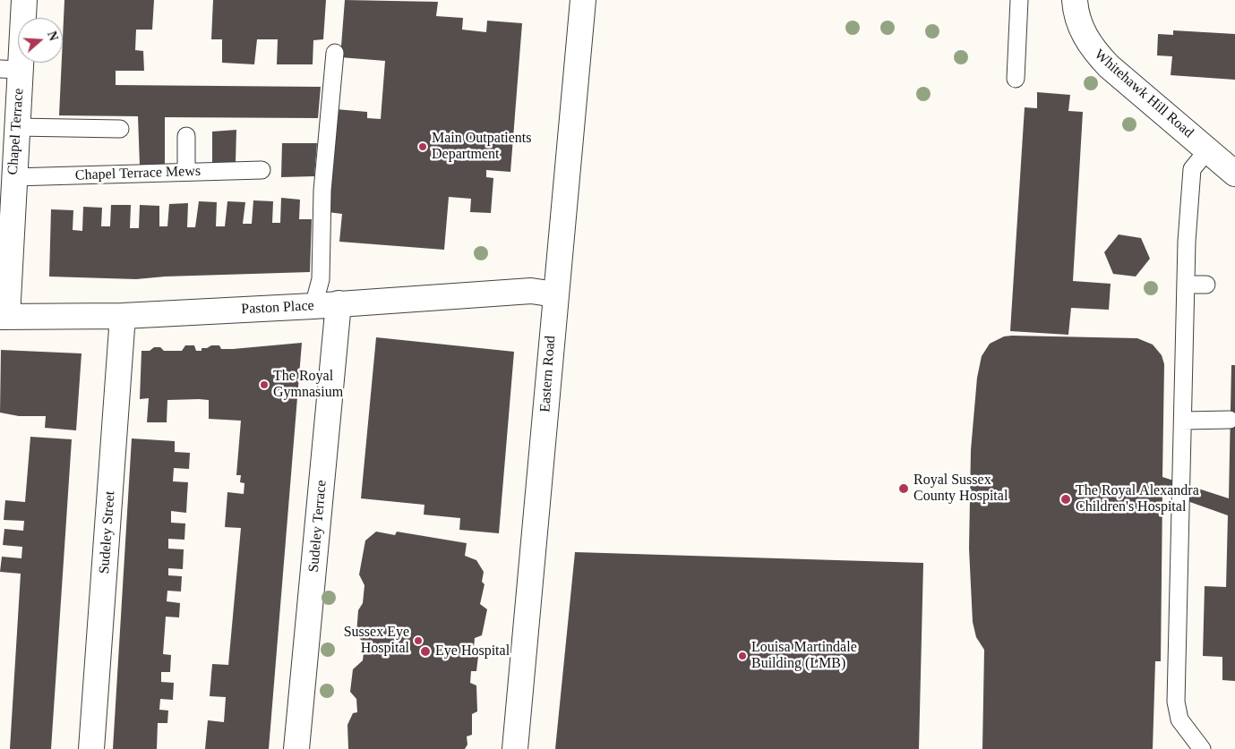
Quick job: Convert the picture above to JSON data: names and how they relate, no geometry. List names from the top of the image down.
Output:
{
  "streets": {
    "street": [
      "Whitehawk Hill Road",
      "Chapel Terrace",
      "Paston Place",
      "Eastern Road",
      "Sudeley Terrace",
      "Sudeley Street"
    ],
    "lane": ["Chapel Terrace Mews"]
  },
  "crossings": [
    ["Chapel Terrace", "Chapel Terrace Mews"],
    ["Chapel Terrace", "Paston Place"],
    ["Paston Place", "Eastern Road"],
    ["Paston Place", "Sudeley Terrace"],
    ["Paston Place", "Sudeley Street"]
  ],
  "places": [
    "Main Outpatients Department",
    "The Royal Gymnasium",
    "Royal Sussex County Hospital",
    "The Royal Alexandra Children's Hospital",
    "Sussex Eye Hospital",
    "Eye Hospital",
    "Louisa Martindale Building (LMB)"
  ],
  "north": "right"
}
